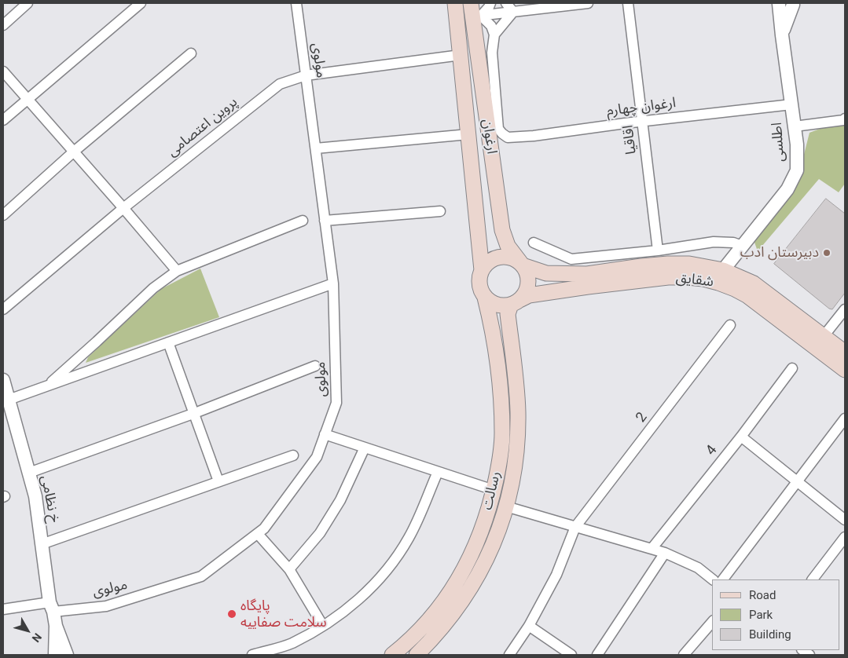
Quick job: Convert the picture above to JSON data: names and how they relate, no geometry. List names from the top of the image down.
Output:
{
  "streets": {
    "main road": ["ارغوان", "شقایق", "رسالت"],
    "street": [
      "مولوی",
      "ارغوان چهارم",
      "پروین اعتصامی",
      "اقاقیا",
      "اطلسی",
      "2",
      "4",
      "خ نظامی"
    ]
  },
  "crossings": [
    ["مولوی", "پروین اعتصامی"],
    ["مولوی", "خ نظامی"],
    ["ارغوان چهارم", "اقاقیا"],
    ["ارغوان چهارم", "اطلسی"],
    ["پروین اعتصامی", "ارغوان"],
    ["ارغوان", "شقایق"],
    ["ارغوان", "رسالت"],
    ["اطلسی", "شقایق"],
    ["شقایق", "رسالت"]
  ],
  "places": ["دبیرستان ادب", "پایگاه سلامت صفاییه"],
  "legend": ["Road", "Park", "Building"],
  "north": "bottom right"
}
